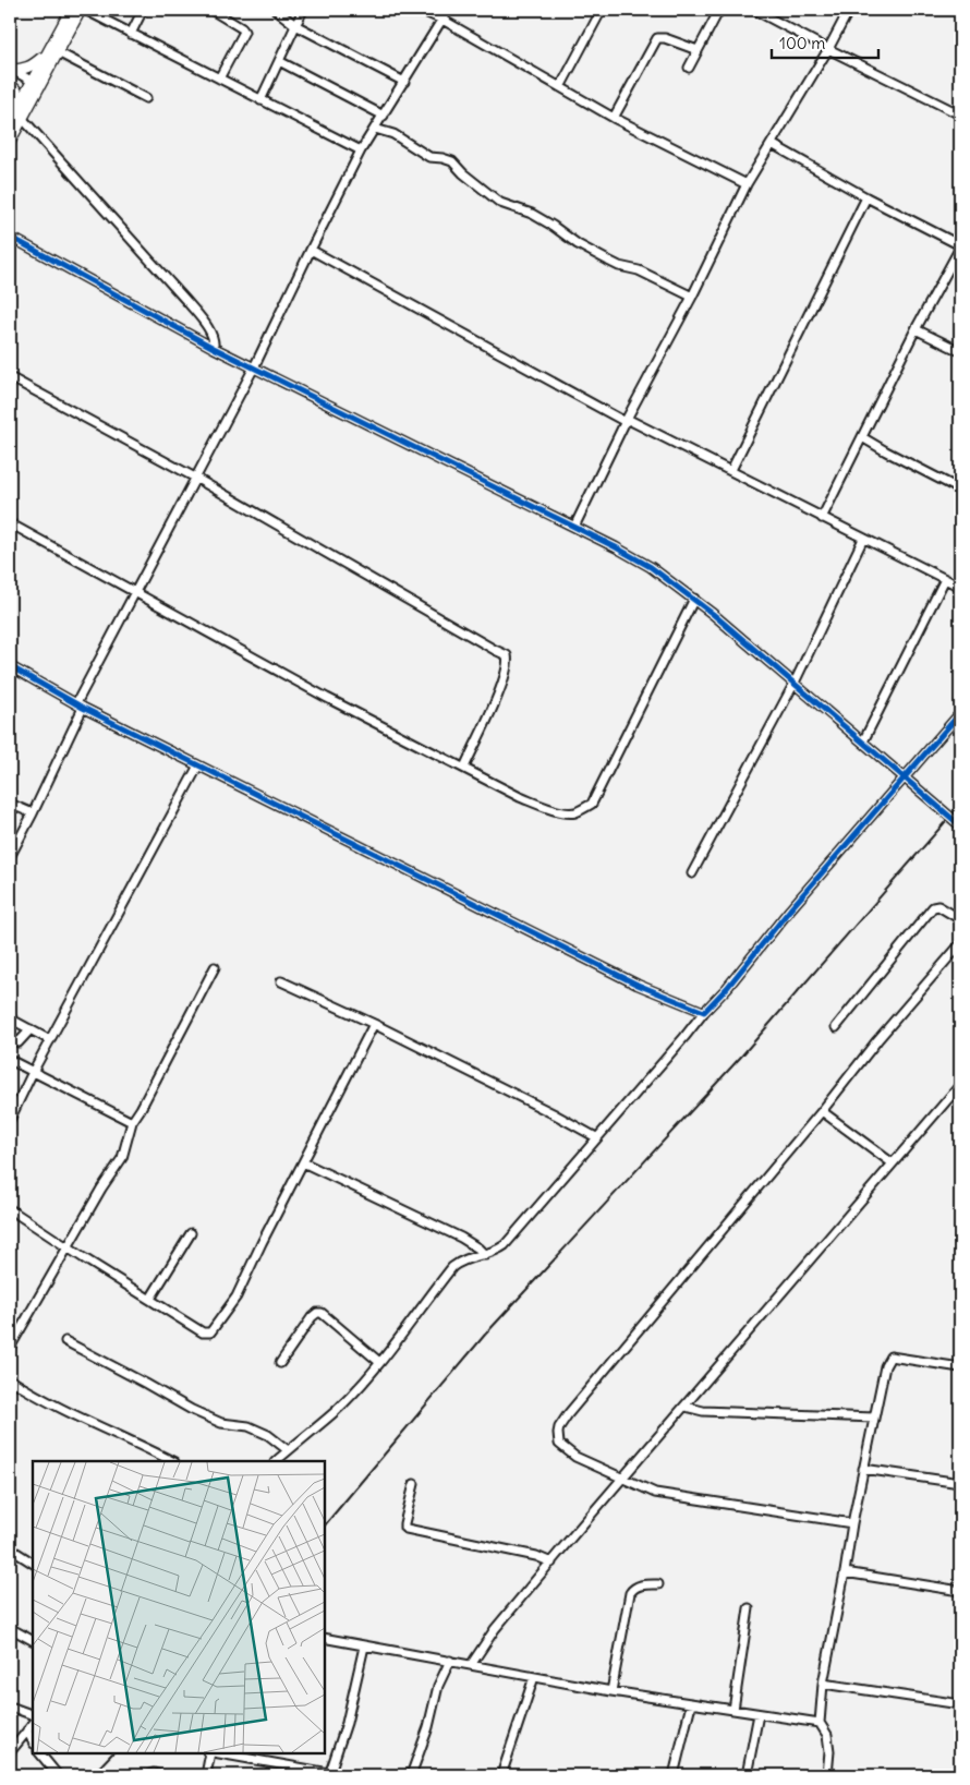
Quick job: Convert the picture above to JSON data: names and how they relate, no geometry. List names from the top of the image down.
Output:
{
  "scale_bar": "100 m"
}
